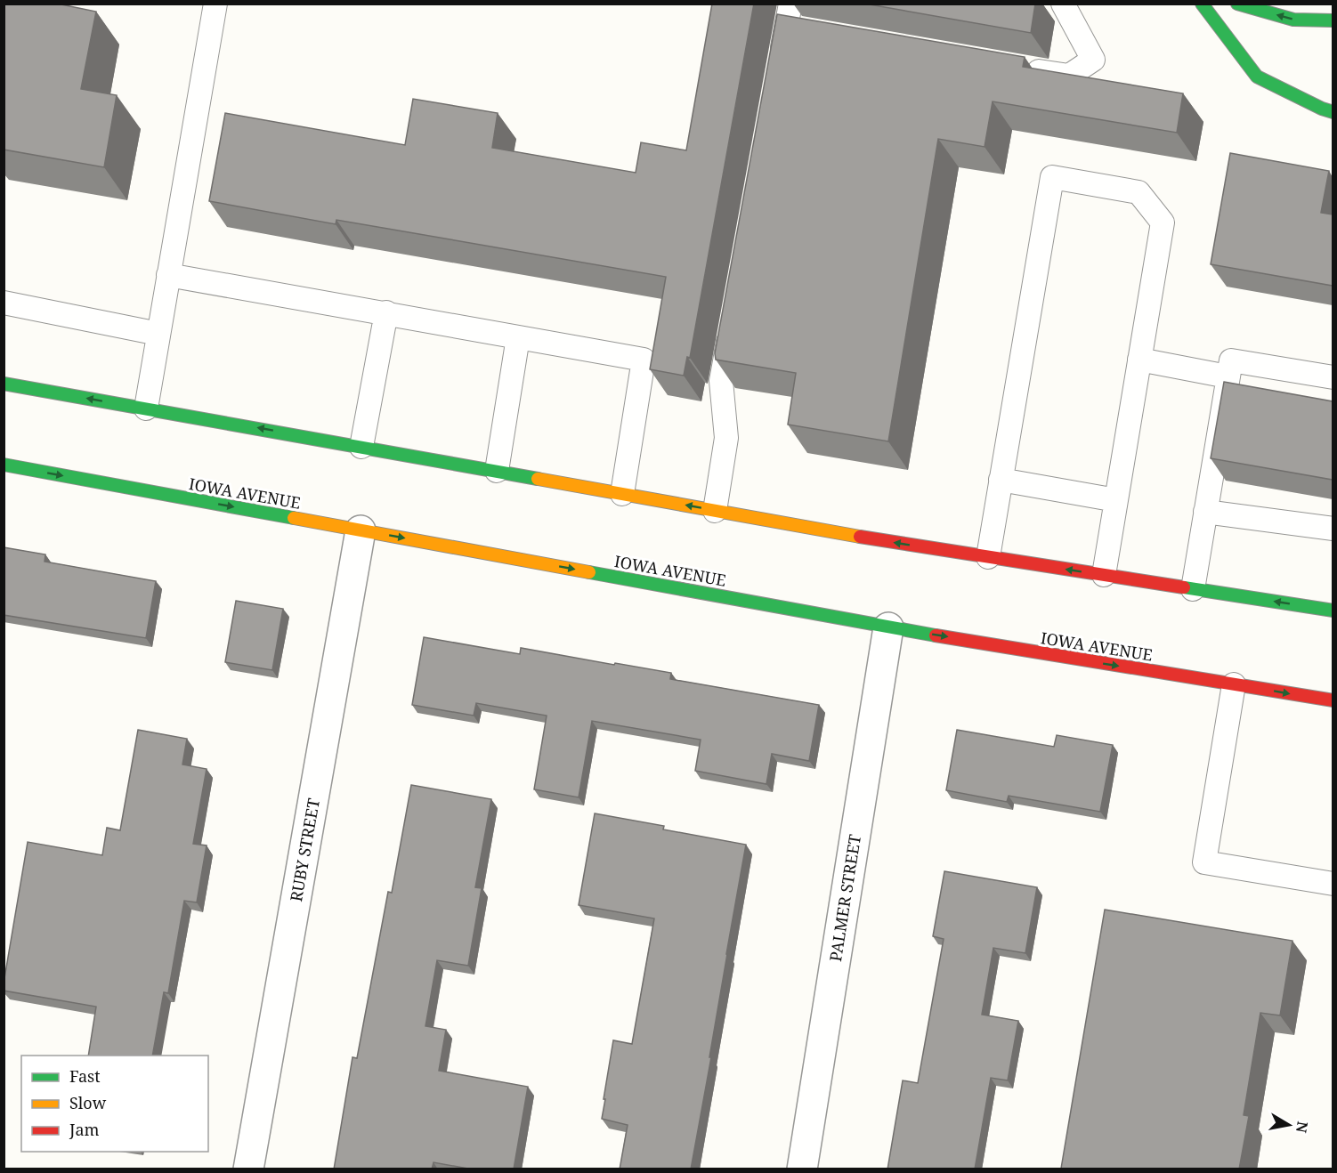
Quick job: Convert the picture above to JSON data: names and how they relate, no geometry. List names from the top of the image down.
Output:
{
  "streets": {
    "main road": ["IOWA AVENUE"],
    "street": ["RUBY STREET", "PALMER STREET"]
  },
  "crossings": [
    ["IOWA AVENUE", "RUBY STREET"],
    ["IOWA AVENUE", "PALMER STREET"]
  ],
  "legend": ["Fast", "Slow", "Jam"],
  "north": "right"
}
